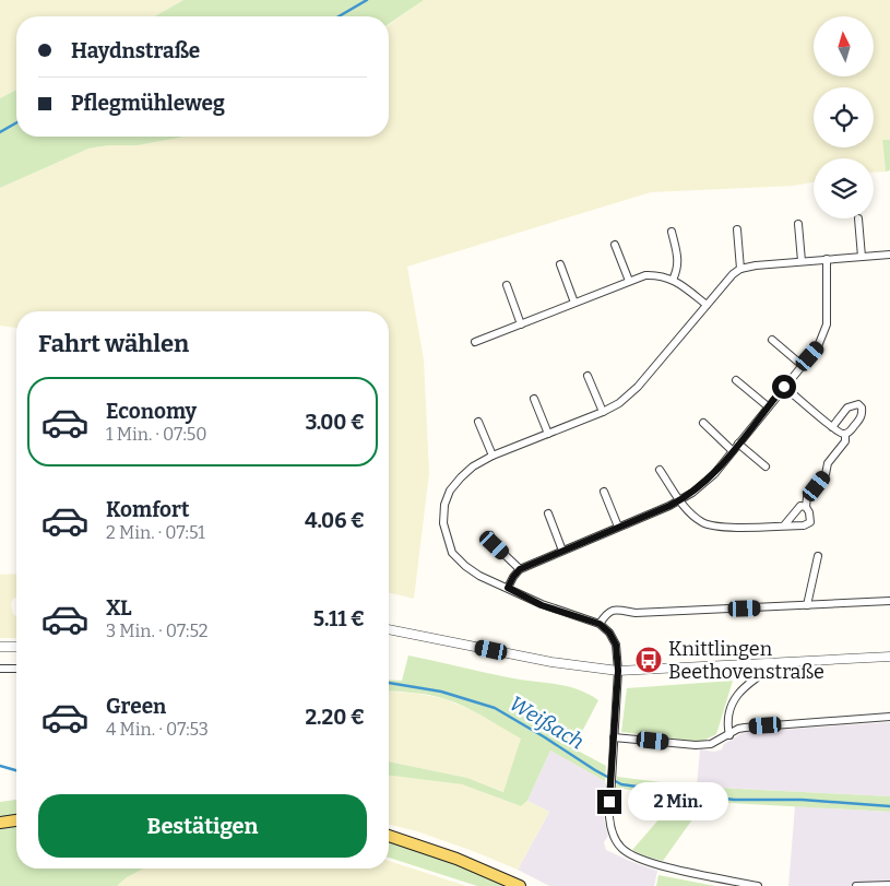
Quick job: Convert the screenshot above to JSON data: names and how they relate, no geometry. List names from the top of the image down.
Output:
{
  "water": ["Weißach"],
  "places": {
    "bus stop": ["Knittlingen Beethovenstraße"]
  },
  "north": "top",
  "page": {
    "banner": ["Haydnstraße", "Pflegmühleweg"],
    "heading": "Fahrt wählen",
    "list": [
      {
        "name": "Economy",
        "note": "1 Min. · 07:50",
        "value": "3.00 €"
      },
      {
        "name": "Komfort",
        "note": "2 Min. · 07:51",
        "value": "4.06 €"
      },
      {
        "name": "XL",
        "note": "3 Min. · 07:52",
        "value": "5.11 €"
      },
      {
        "name": "Green",
        "note": "4 Min. · 07:53",
        "value": "2.20 €"
      }
    ],
    "bubble": "2 Min.",
    "buttons": "Bestätigen"
  }
}
